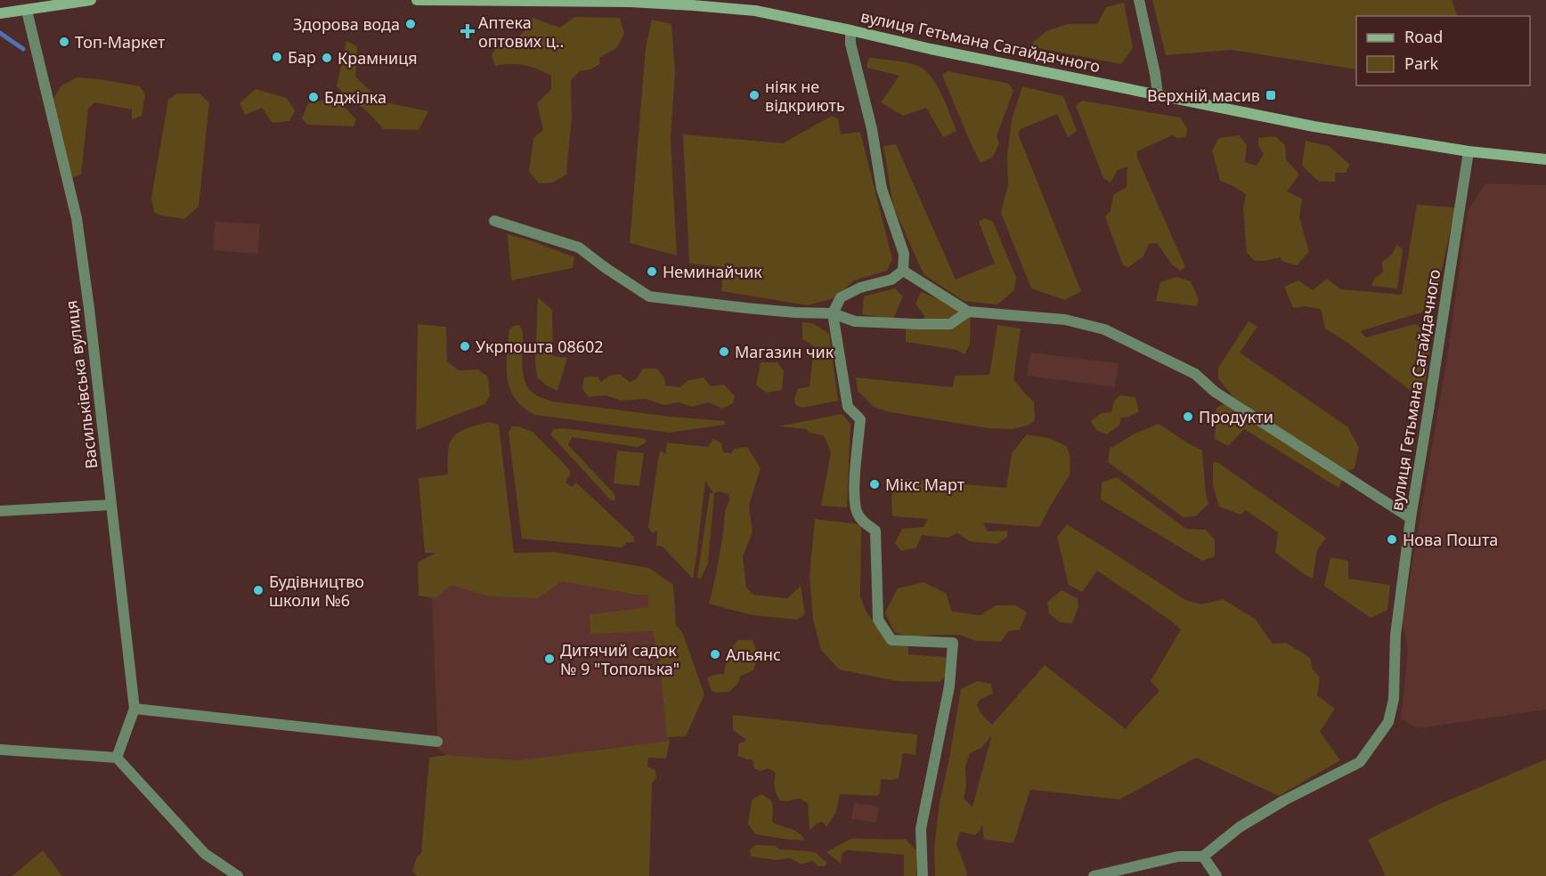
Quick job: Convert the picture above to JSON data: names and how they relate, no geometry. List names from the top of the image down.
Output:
{
  "streets": {
    "main road": ["вулиця Гетьмана Сагайдачного"],
    "street": ["Васильківська вулиця"]
  },
  "places": {
    "other": [
      "Здорова вода",
      "Топ-Маркет",
      "Бар",
      "Крамниця",
      "ніяк не відкриють",
      "Бджілка",
      "Неминайчик",
      "Укрпошта 08602",
      "Магазин чик",
      "Продукти",
      "Мікс Март",
      "Нова Пошта",
      "Будівництво школи №6",
      "Альянс",
      "Дитячий садок № 9 \"Тополька\""
    ],
    "health": ["Аптека оптових ц‥"],
    "transit": ["Верхній масив"]
  },
  "legend": ["Road", "Park"]
}
